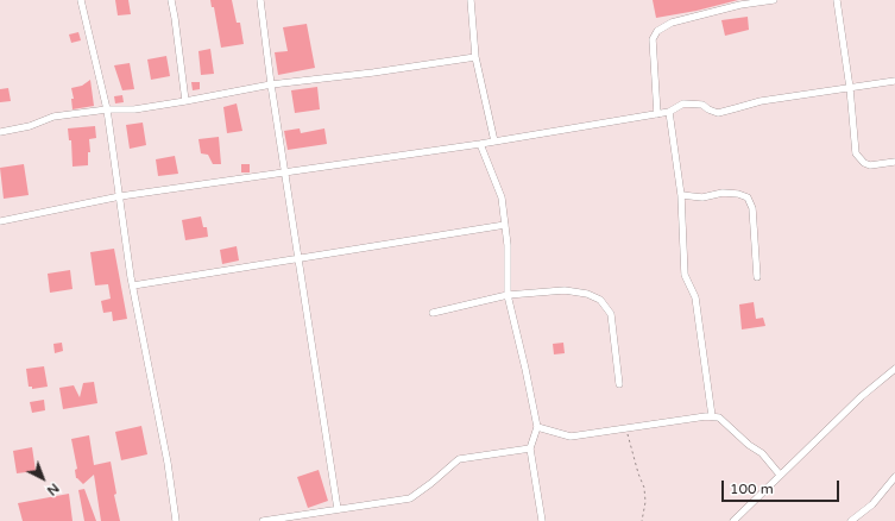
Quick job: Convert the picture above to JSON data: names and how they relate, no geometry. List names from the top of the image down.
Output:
{
  "scale_bar": "100 m",
  "north": "bottom right"
}
